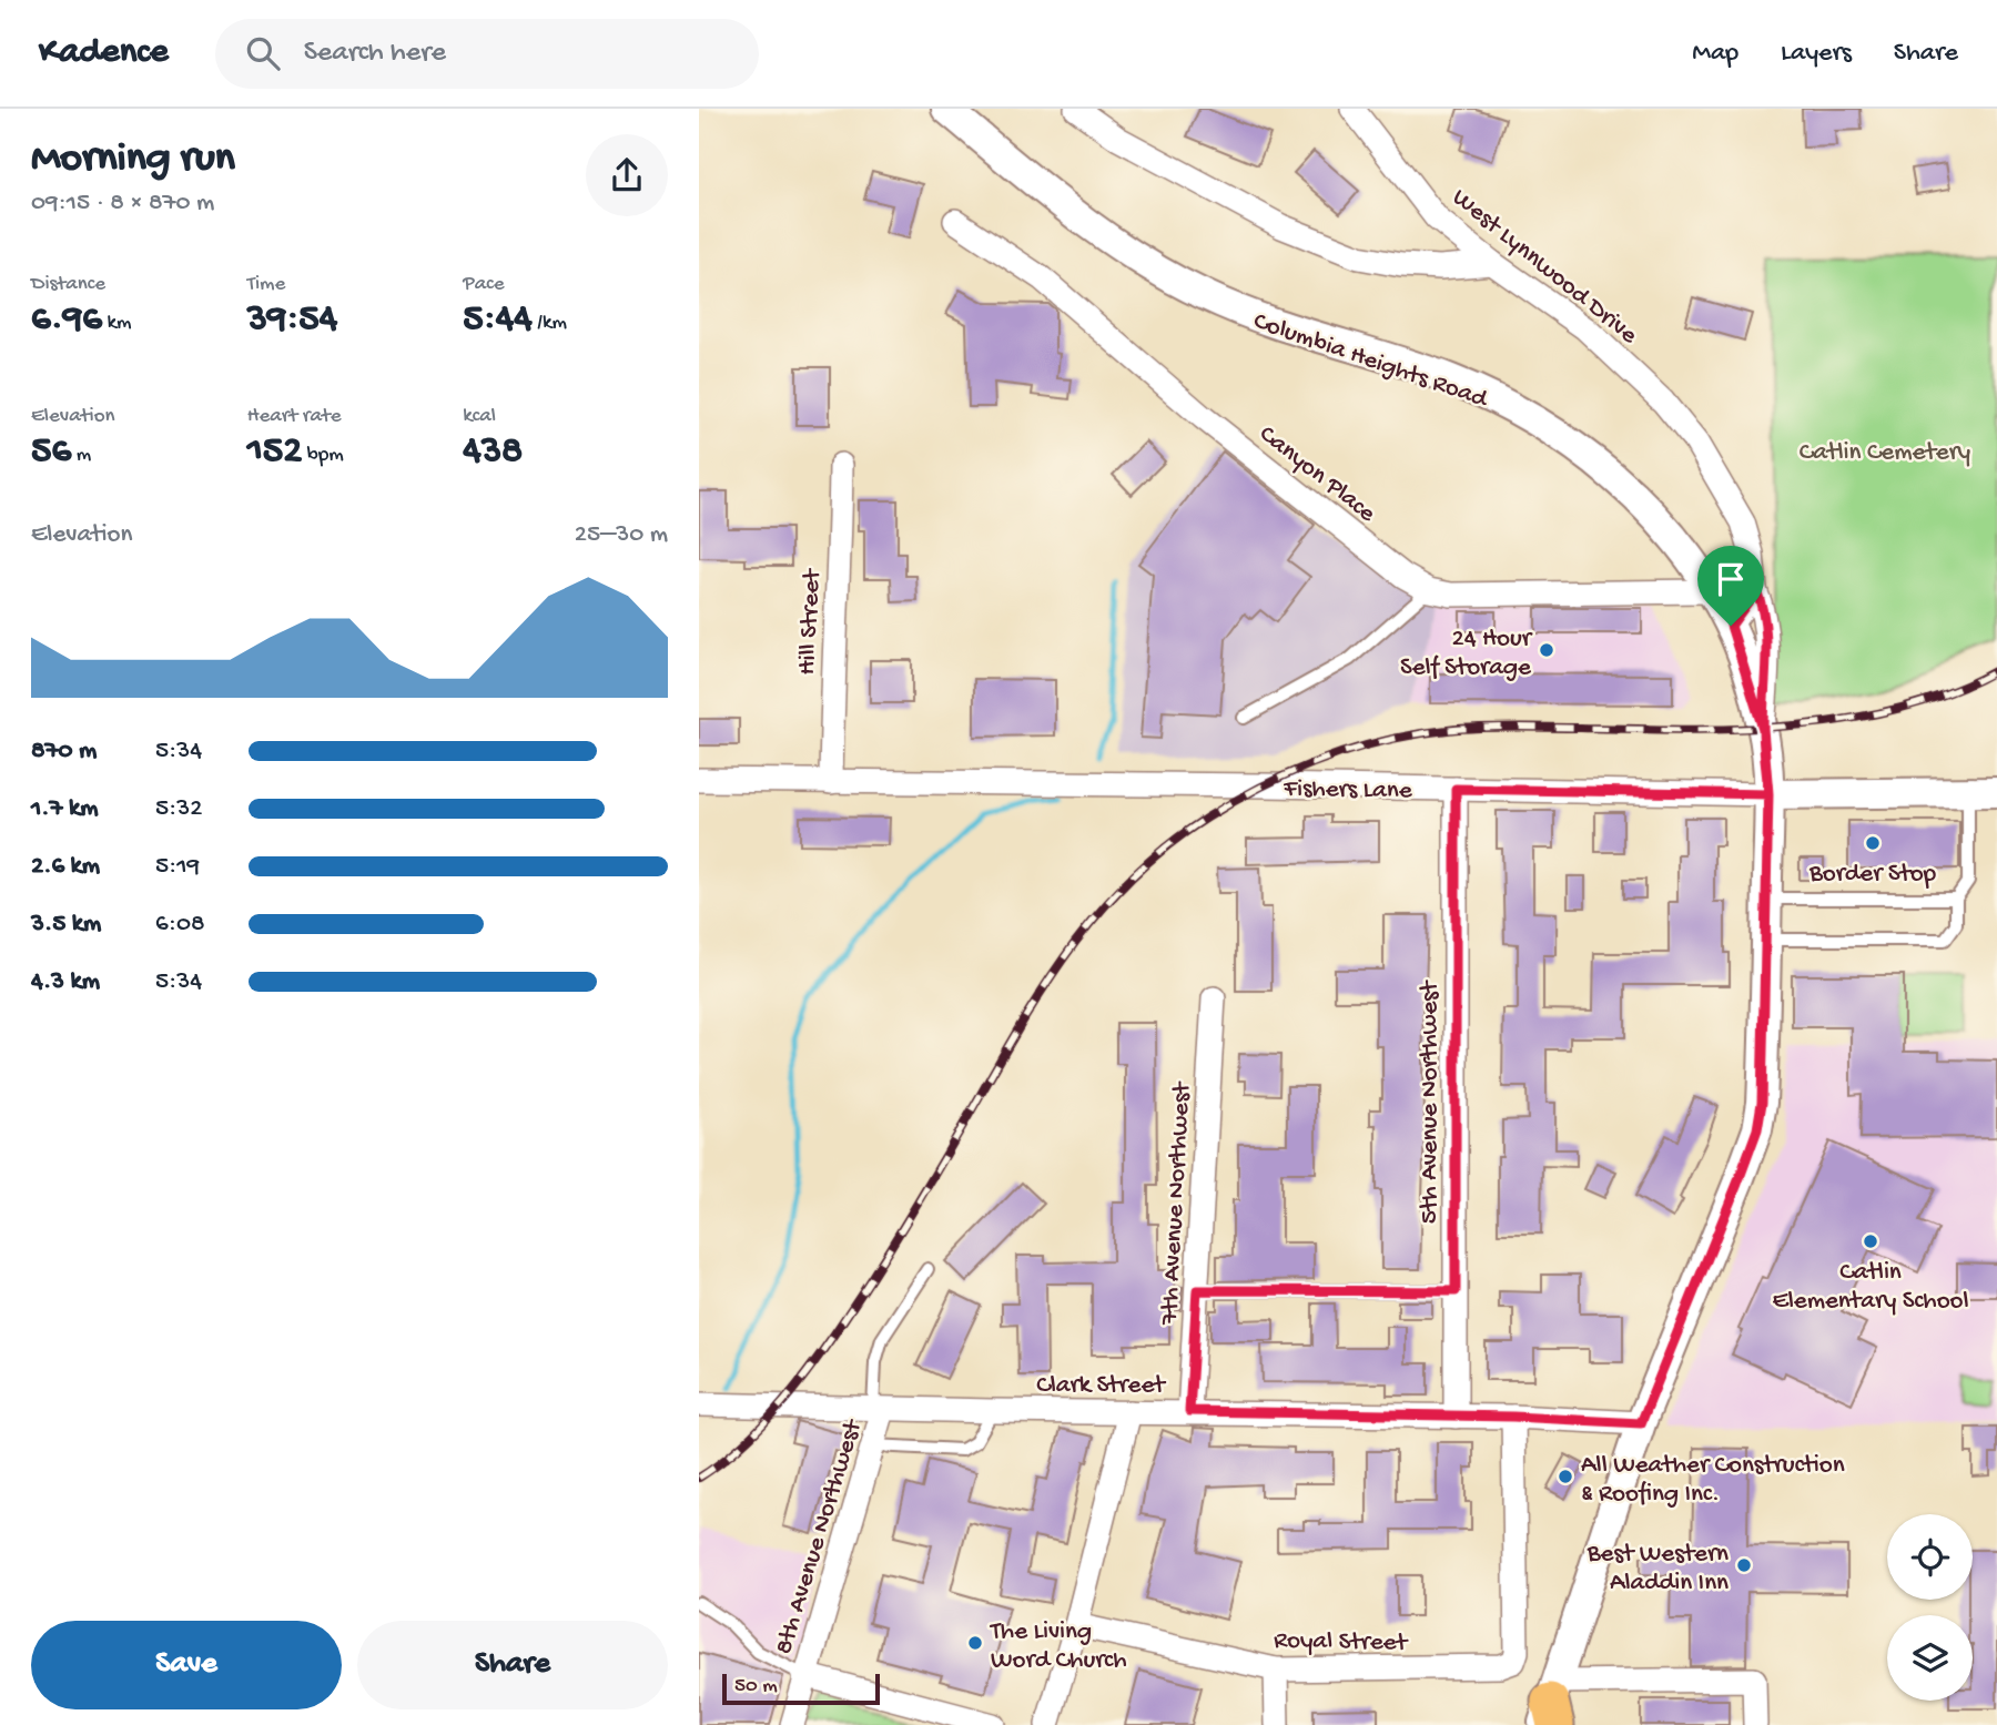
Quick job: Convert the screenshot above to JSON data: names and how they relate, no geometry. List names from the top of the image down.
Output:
{
  "streets": {
    "street": [
      "West Lynnwood Drive",
      "Columbia Heights Road",
      "Canyon Place",
      "Hill Street",
      "Fishers Lane",
      "5th Avenue Northwest",
      "7th Avenue Northwest",
      "Clark Street",
      "8th Avenue Northwest",
      "Royal Street"
    ]
  },
  "crossings": [
    ["West Lynnwood Drive", "Columbia Heights Road"],
    ["Columbia Heights Road", "Canyon Place"],
    ["Columbia Heights Road", "Fishers Lane"],
    ["Columbia Heights Road", "Clark Street"],
    ["Hill Street", "Fishers Lane"],
    ["Fishers Lane", "5th Avenue Northwest"],
    ["5th Avenue Northwest", "Clark Street"],
    ["7th Avenue Northwest", "Clark Street"],
    ["Clark Street", "8th Avenue Northwest"],
    ["Clark Street", "Royal Street"]
  ],
  "parks": ["Catlin Cemetery"],
  "places": [
    "24 Hour Self Storage",
    "Border Stop",
    "Catlin Elementary School",
    "All Weather Construction & Roofing Inc.",
    "Best Western Aladdin Inn",
    "The Living Word Church"
  ],
  "scale_bar": "50 m",
  "page": {
    "header": "Kadence",
    "search": "Search here",
    "nav": ["Map", "Layers", "Share"],
    "heading": ["Morning run", "09:15 · 8 × 870 m"],
    "stats": [
      ["Distance", "6.96 km"],
      ["Time", "39:54"],
      ["Pace", "5:44 /km"],
      ["Elevation", "56 m"],
      ["Heart rate", "152 bpm"],
      ["kcal", "438"]
    ],
    "chart": ["Elevation", "25–30 m"],
    "list": [
      {
        "name": "870 m",
        "note": "5:34"
      },
      {
        "name": "1.7 km",
        "note": "5:32"
      },
      {
        "name": "2.6 km",
        "note": "5:19"
      },
      {
        "name": "3.5 km",
        "note": "6:08"
      },
      {
        "name": "4.3 km",
        "note": "5:34"
      }
    ],
    "buttons": ["Save", "Share"],
    "scale": "50 m"
  }
}
